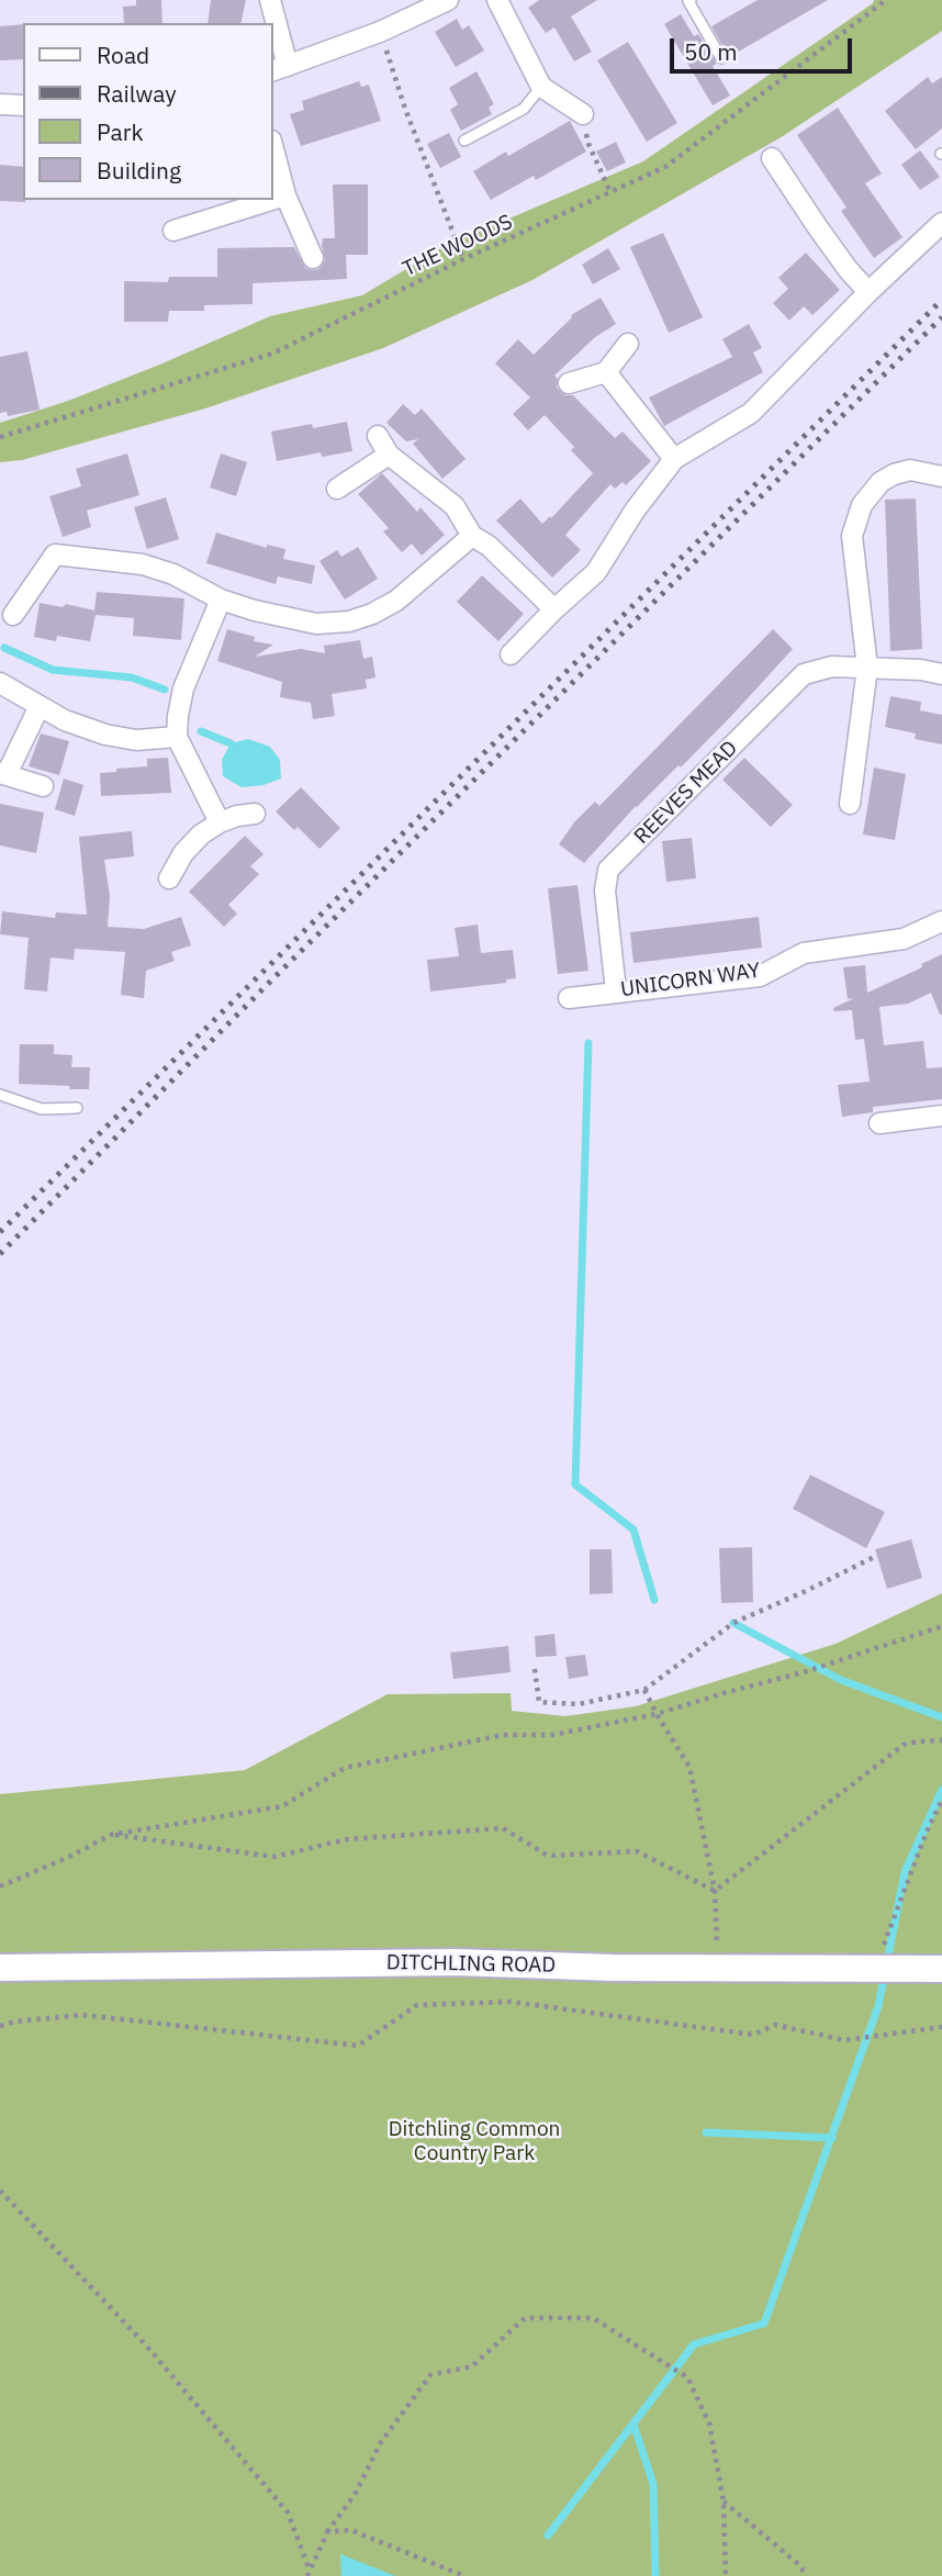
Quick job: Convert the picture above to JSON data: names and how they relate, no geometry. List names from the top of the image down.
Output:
{
  "streets": {
    "main road": ["DITCHLING ROAD"],
    "street": ["REEVES MEAD", "UNICORN WAY"],
    "path": ["THE WOODS"]
  },
  "crossings": [
    ["REEVES MEAD", "UNICORN WAY"]
  ],
  "parks": ["Ditchling Common Country Park"],
  "legend": [
    "Road",
    "Railway",
    "Park",
    "Building"
  ],
  "scale_bar": "50 m"
}
